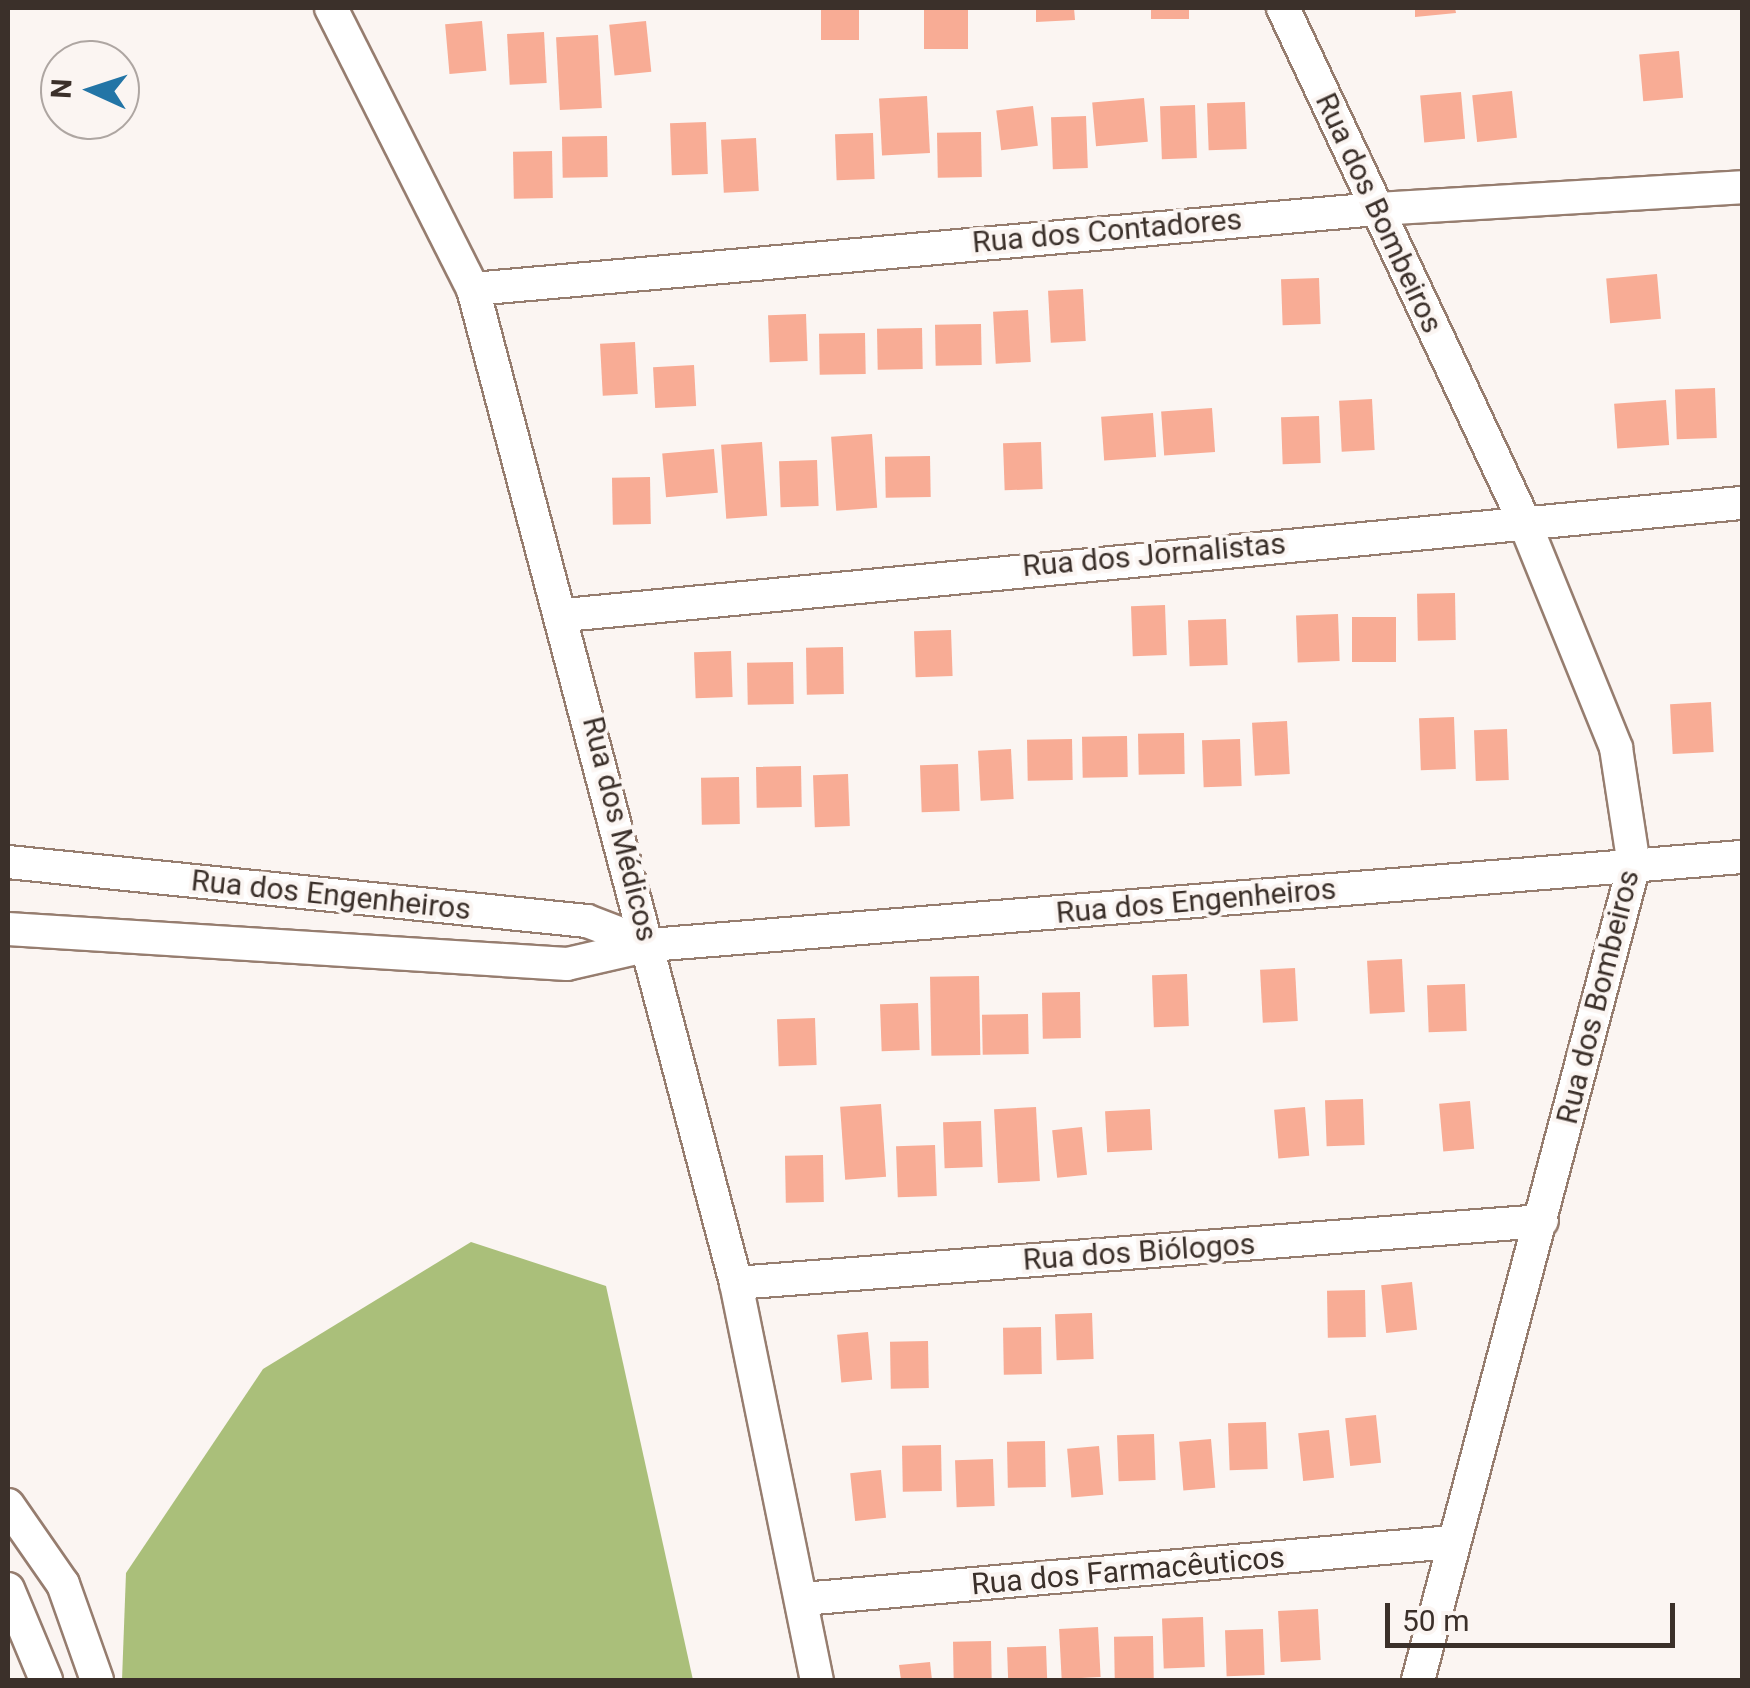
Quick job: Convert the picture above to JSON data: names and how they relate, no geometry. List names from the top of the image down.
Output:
{
  "streets": {
    "street": [
      "Rua dos Bombeiros",
      "Rua dos Contadores",
      "Rua dos Jornalistas",
      "Rua dos Médicos",
      "Rua dos Engenheiros",
      "Rua dos Biólogos",
      "Rua dos Farmacêuticos"
    ]
  },
  "crossings": [
    ["Rua dos Bombeiros", "Rua dos Contadores"],
    ["Rua dos Bombeiros", "Rua dos Jornalistas"],
    ["Rua dos Bombeiros", "Rua dos Engenheiros"],
    ["Rua dos Bombeiros", "Rua dos Biólogos"],
    ["Rua dos Bombeiros", "Rua dos Farmacêuticos"],
    ["Rua dos Contadores", "Rua dos Médicos"],
    ["Rua dos Jornalistas", "Rua dos Médicos"],
    ["Rua dos Médicos", "Rua dos Engenheiros"],
    ["Rua dos Médicos", "Rua dos Biólogos"],
    ["Rua dos Médicos", "Rua dos Farmacêuticos"]
  ],
  "scale_bar": "50 m",
  "north": "left"
}
